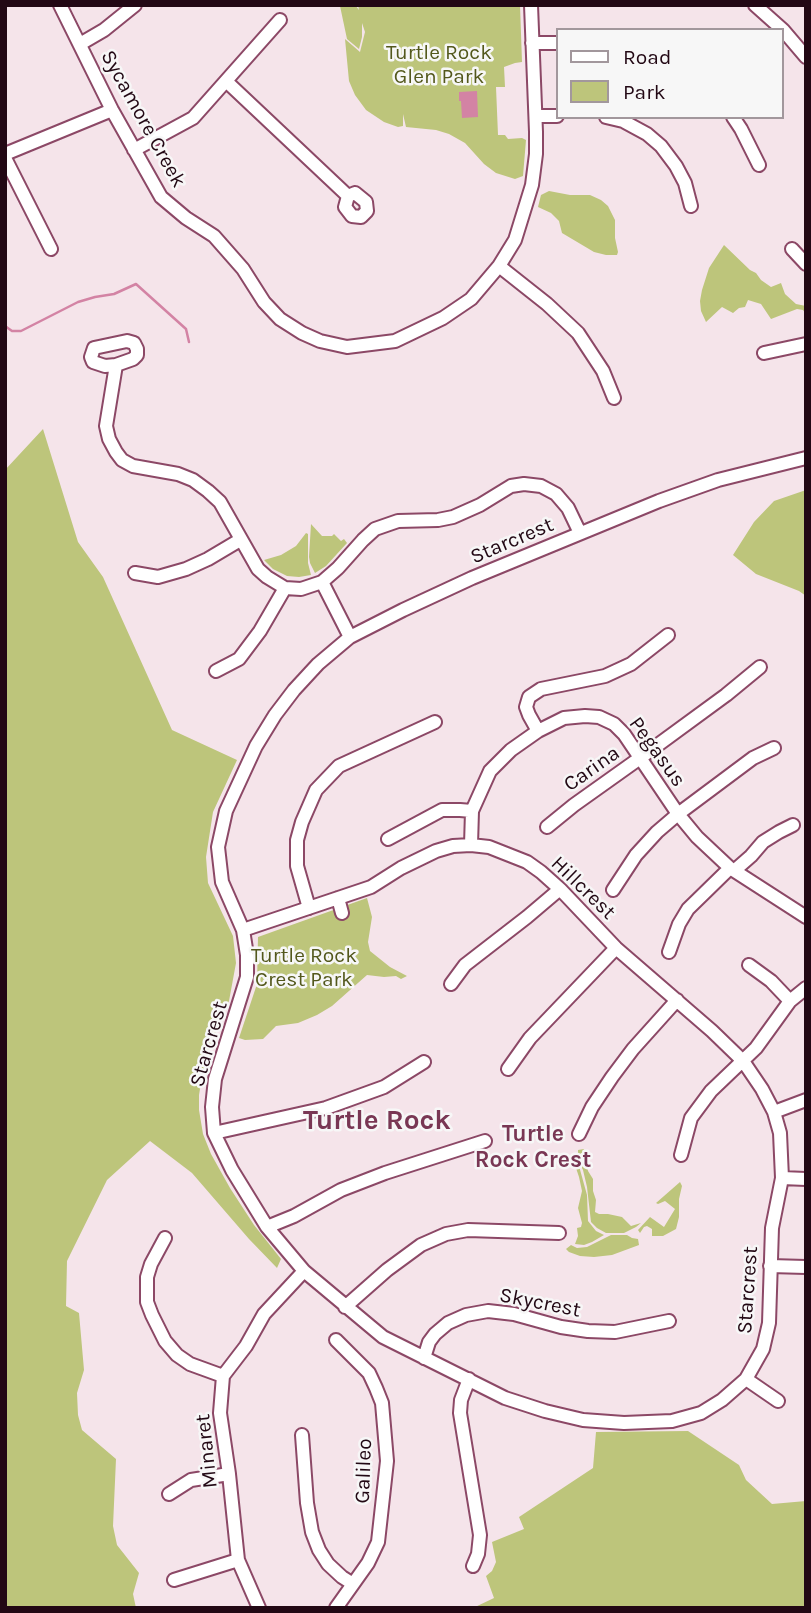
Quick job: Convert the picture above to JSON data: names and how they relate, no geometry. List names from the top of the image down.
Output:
{
  "streets": {
    "street": [
      "Sycamore Creek",
      "Starcrest",
      "Pegasus",
      "Carina",
      "Hillcrest",
      "Skycrest",
      "Minaret",
      "Galileo"
    ]
  },
  "crossings": [
    ["Starcrest", "Hillcrest"],
    ["Starcrest", "Skycrest"],
    ["Pegasus", "Carina"],
    ["Pegasus", "Hillcrest"]
  ],
  "districts": ["Turtle Rock", "Turtle Rock Crest"],
  "parks": ["Turtle Rock Glen Park", "Turtle Rock Crest Park"],
  "legend": ["Road", "Park"]
}
